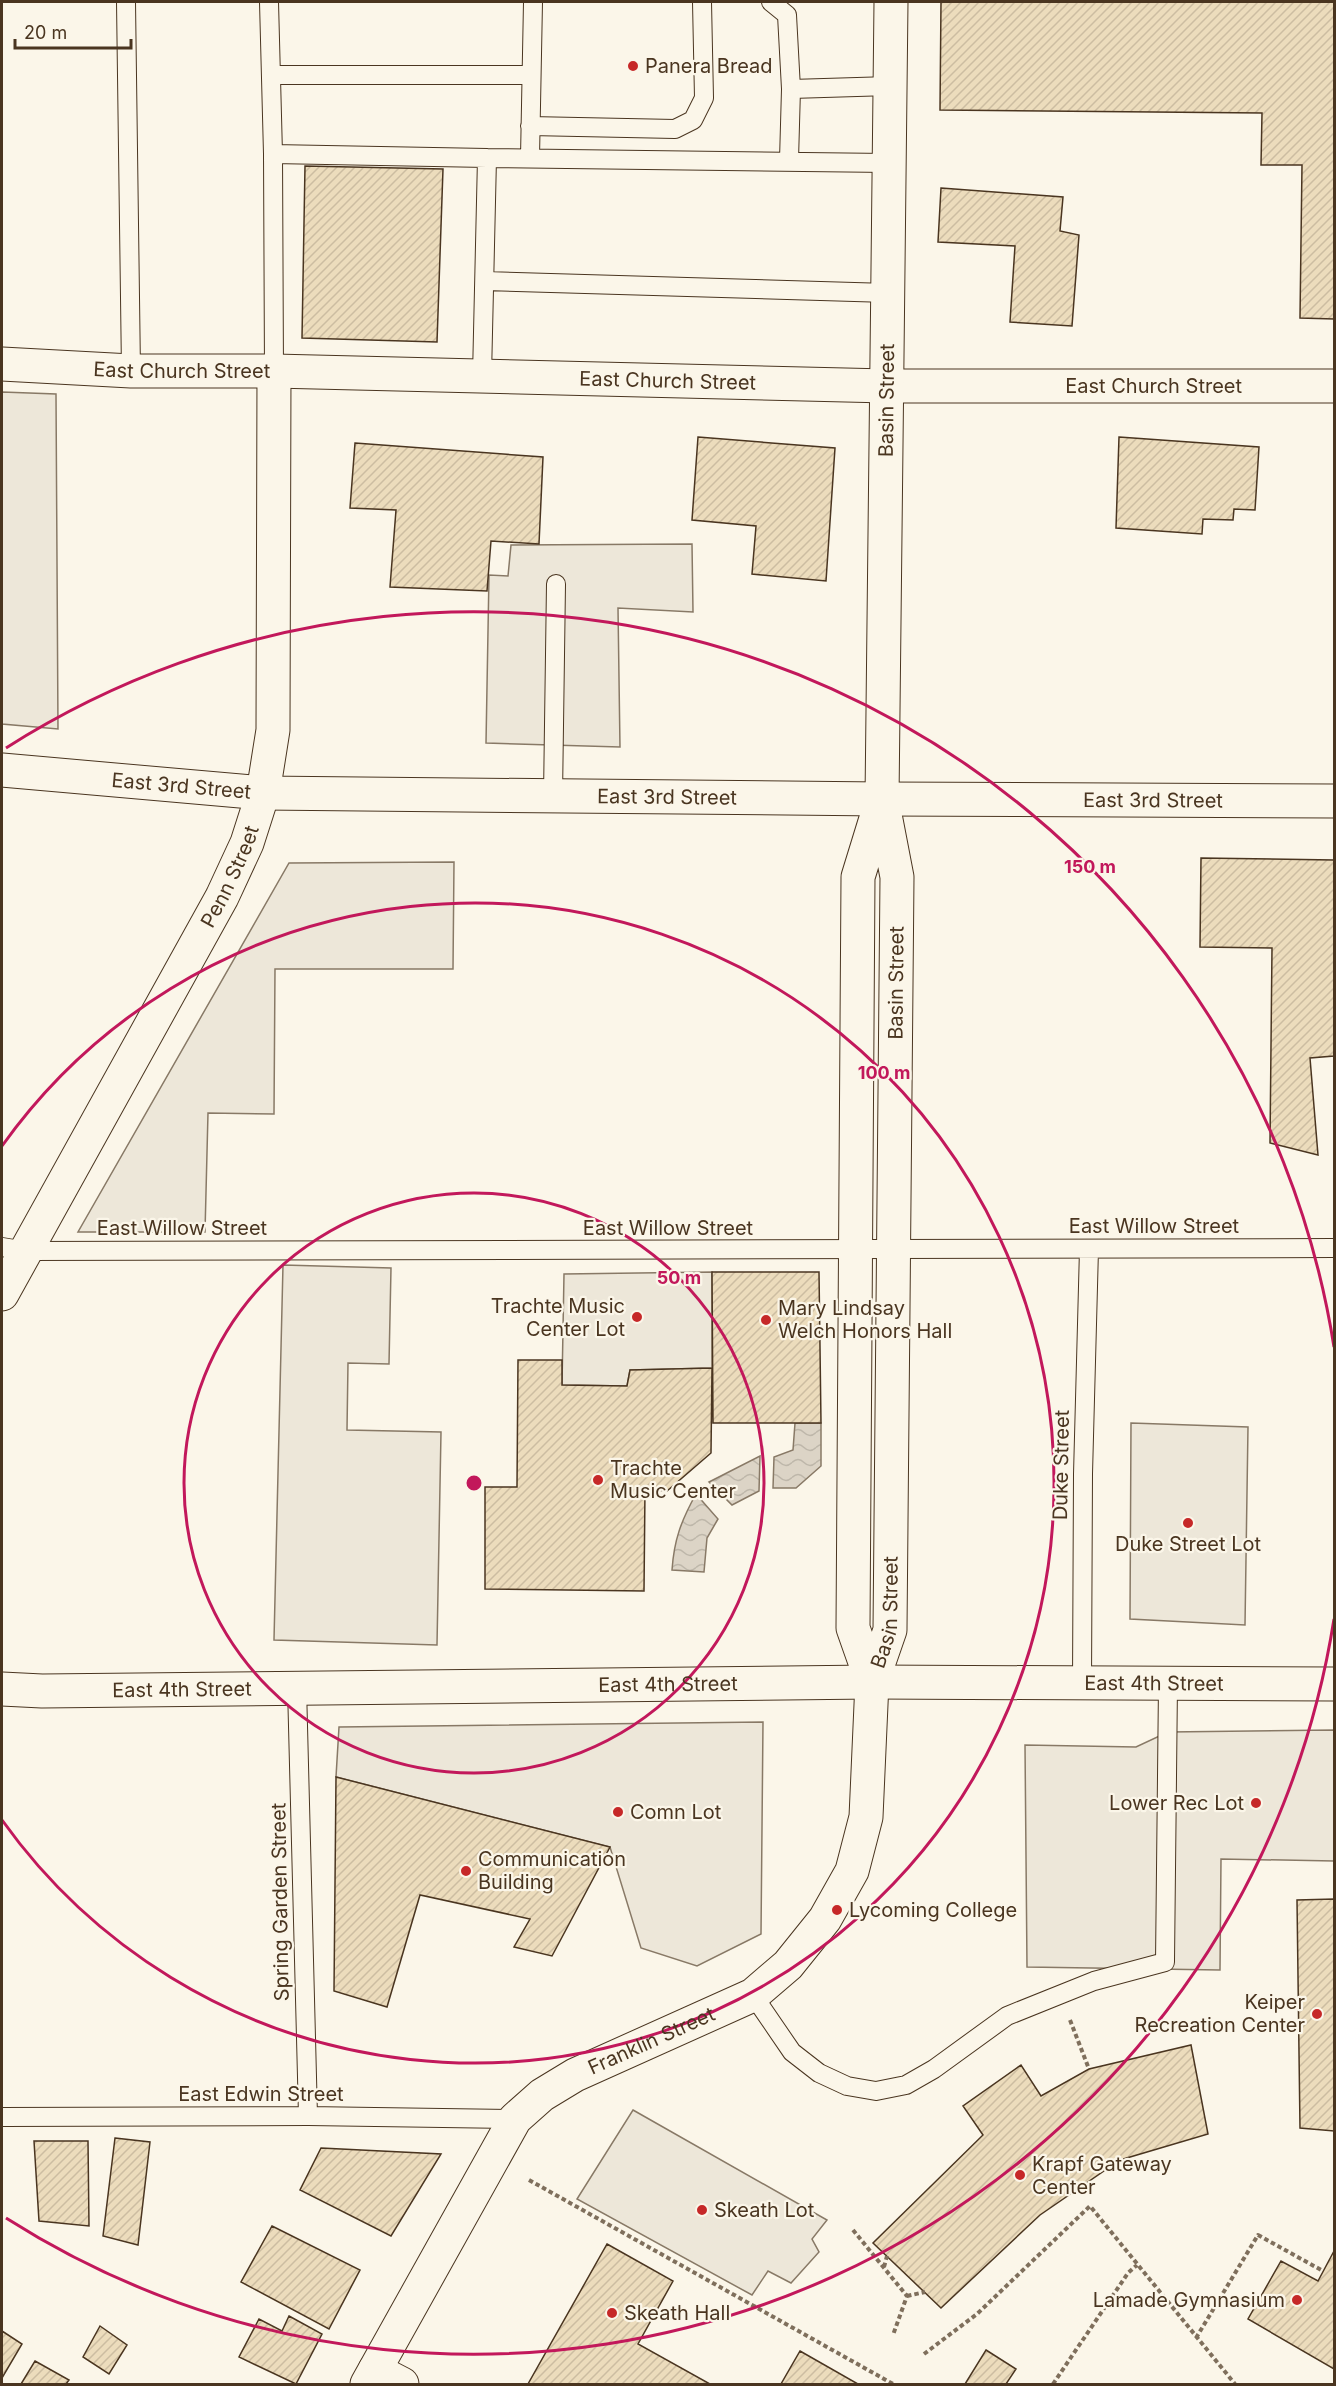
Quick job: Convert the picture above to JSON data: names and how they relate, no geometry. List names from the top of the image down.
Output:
{
  "streets": {
    "street": [
      "East Church Street",
      "Basin Street",
      "East 3rd Street",
      "Penn Street",
      "East 4th Street",
      "Franklin Street"
    ],
    "lane": [
      "East Willow Street",
      "Duke Street",
      "Spring Garden Street",
      "East Edwin Street"
    ]
  },
  "crossings": [
    ["East Church Street", "Basin Street"],
    ["East Church Street", "Penn Street"],
    ["Basin Street", "East 3rd Street"],
    ["Basin Street", "East Willow Street"],
    ["Basin Street", "East 4th Street"],
    ["Basin Street", "Franklin Street"],
    ["East 3rd Street", "Penn Street"],
    ["Penn Street", "East Willow Street"],
    ["East Willow Street", "Duke Street"],
    ["Duke Street", "East 4th Street"],
    ["East 4th Street", "Spring Garden Street"],
    ["East 4th Street", "Franklin Street"],
    ["Spring Garden Street", "East Edwin Street"],
    ["Franklin Street", "East Edwin Street"]
  ],
  "places": [
    "Panera Bread",
    "Trachte Music Center Lot",
    "Mary Lindsay Welch Honors Hall",
    "Trachte Music Center",
    "Duke Street Lot",
    "Lower Rec Lot",
    "Comn Lot",
    "Communication Building",
    "Lycoming College",
    "Keiper Recreation Center",
    "Krapf Gateway Center",
    "Skeath Lot",
    "Lamade Gymnasium",
    "Skeath Hall"
  ],
  "scale_bar": "20 m",
  "rings": ["150 m", "100 m", "50 m"]
}
